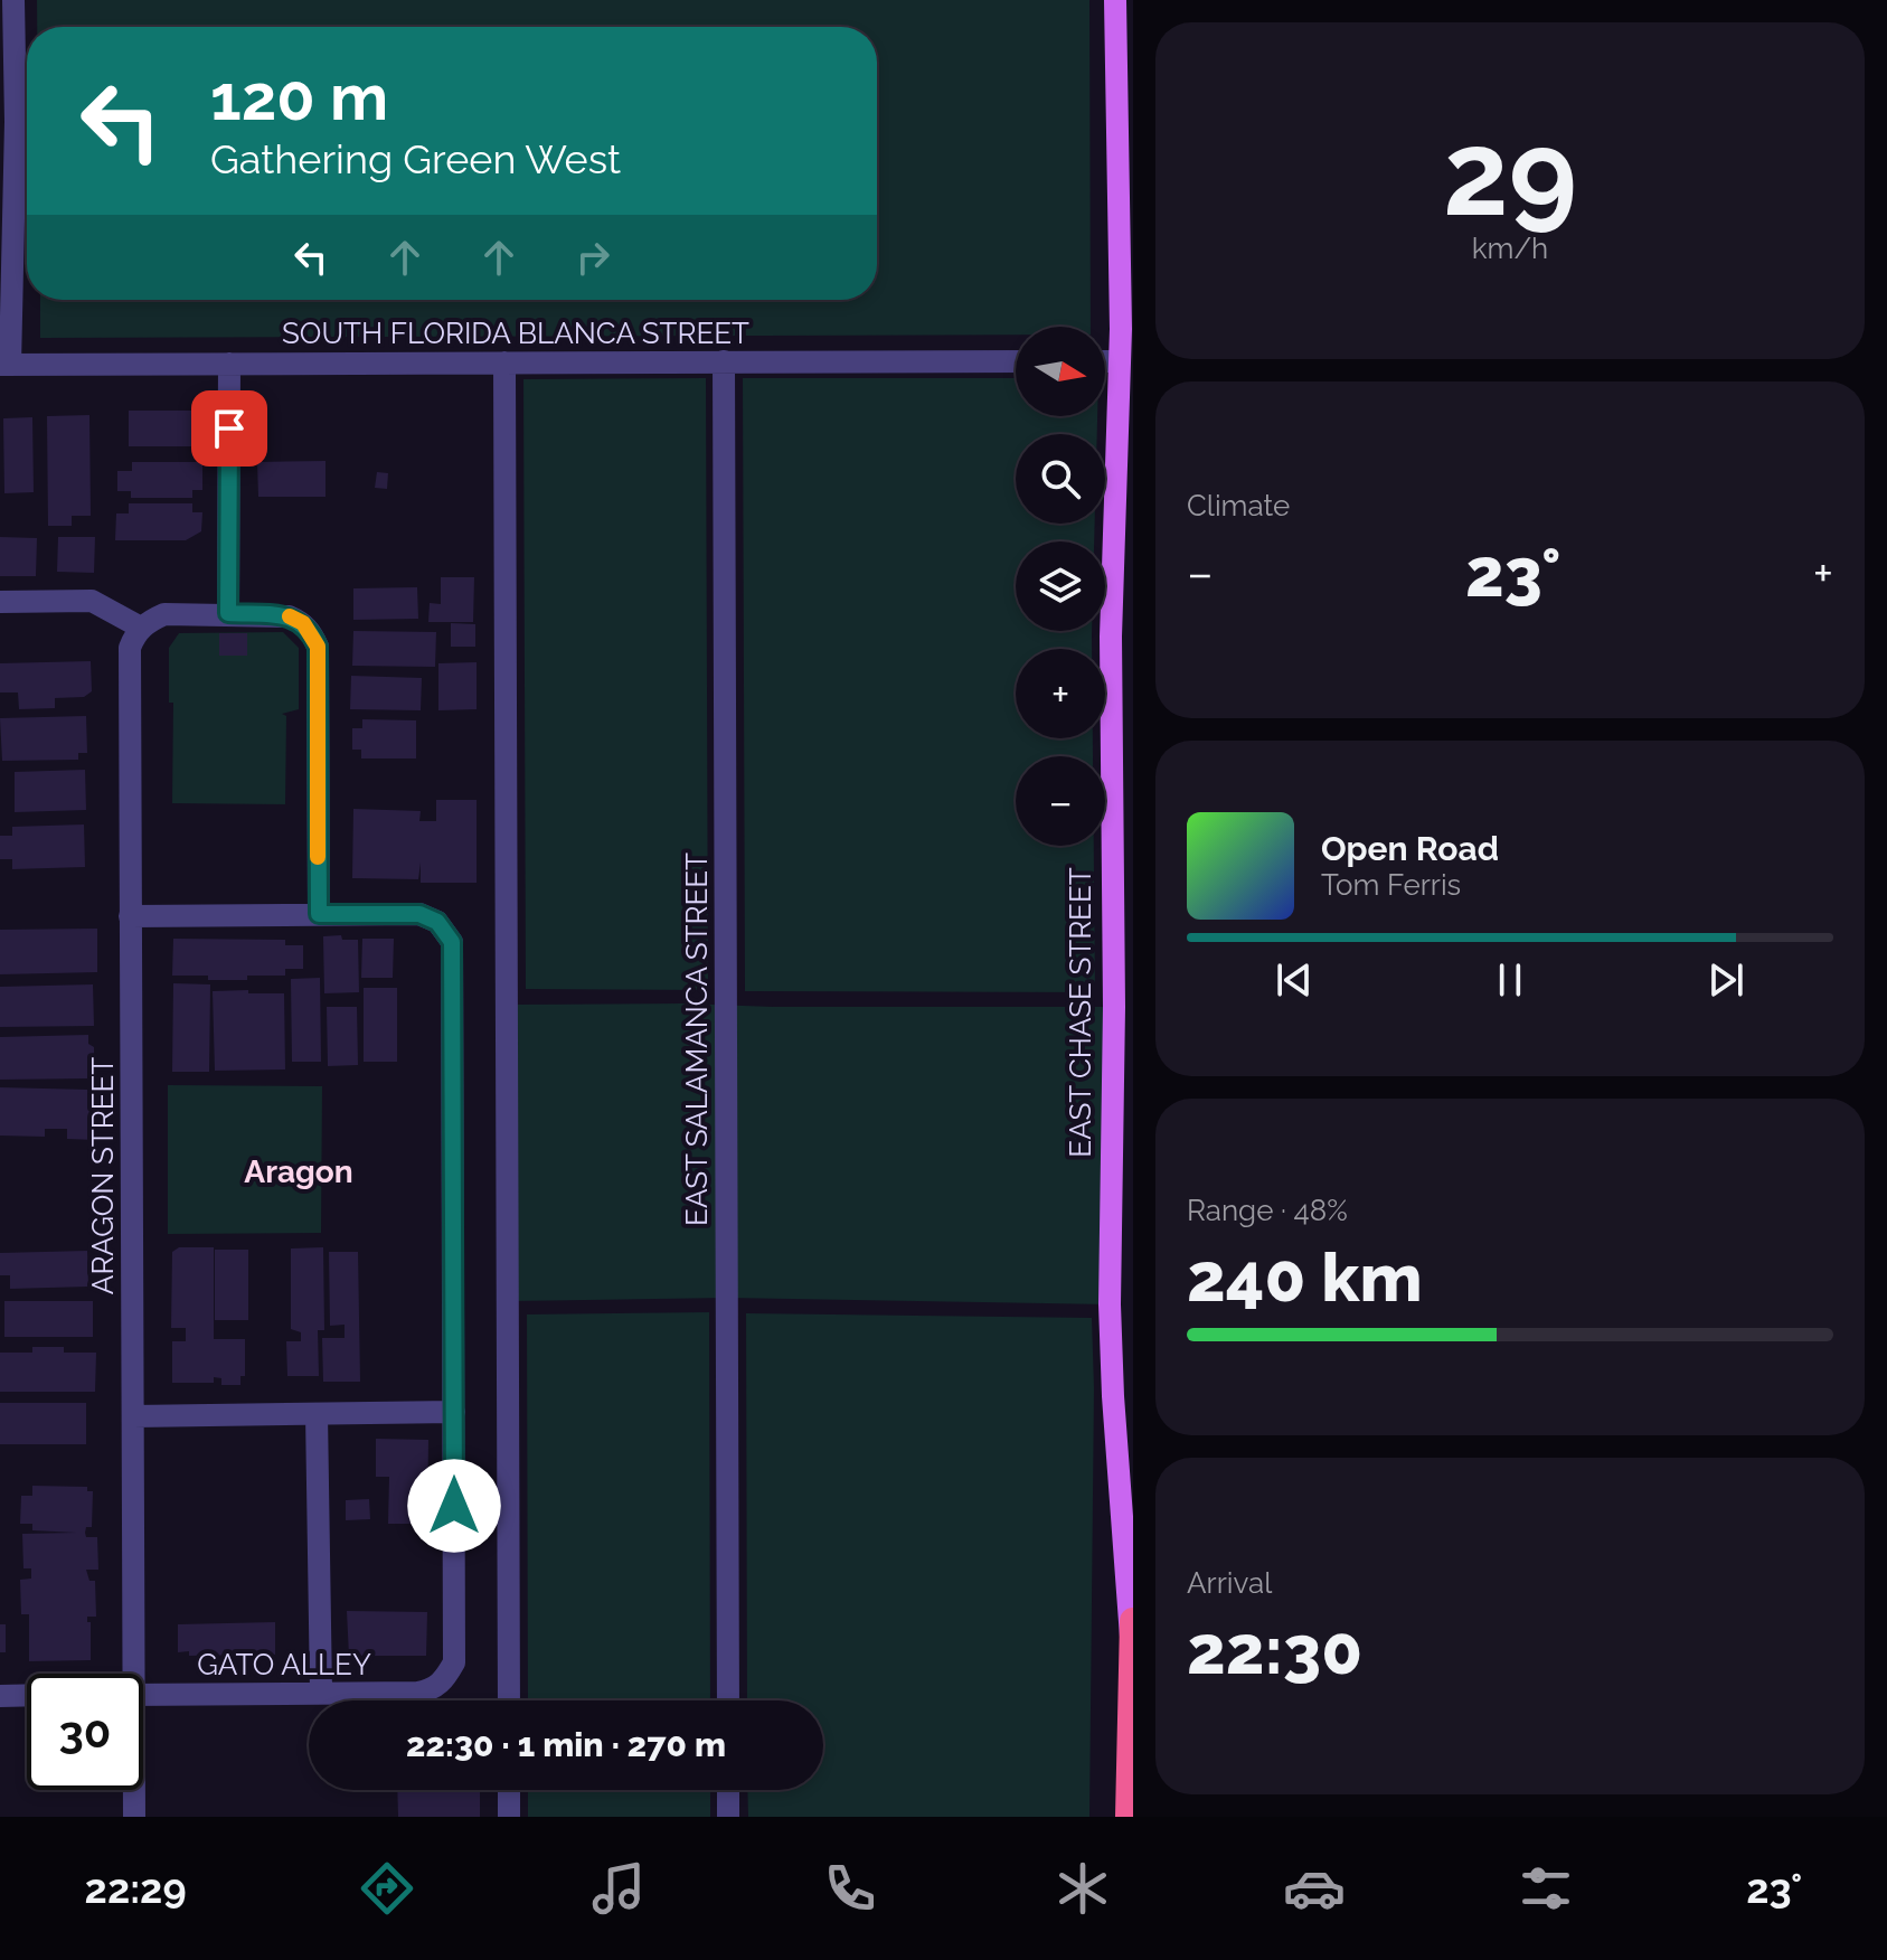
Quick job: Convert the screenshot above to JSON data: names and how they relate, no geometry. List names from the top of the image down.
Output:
{
  "streets": {
    "highway": ["EAST CHASE STREET"],
    "street": [
      "SOUTH FLORIDA BLANCA STREET",
      "EAST SALAMANCA STREET",
      "ARAGON STREET",
      "GATO ALLEY"
    ]
  },
  "crossings": [
    ["SOUTH FLORIDA BLANCA STREET", "EAST SALAMANCA STREET"]
  ],
  "districts": ["Aragon"],
  "north": "right",
  "page": {
    "tile": [
      ["29", "km/h"],
      "Climate",
      ["Range · 48%", "240 km"],
      ["Arrival", "22:30"]
    ],
    "turn": ["120 m", "Gathering Green West"],
    "map_buttons": ["+", "−"],
    "heat": ["−", "23°", "+"],
    "song": ["Open Road", "Tom Ferris"],
    "limit": "30",
    "trip": "22:30 · 1 min · 270 m",
    "tabs": ["22:29", "23°"]
  }
}
